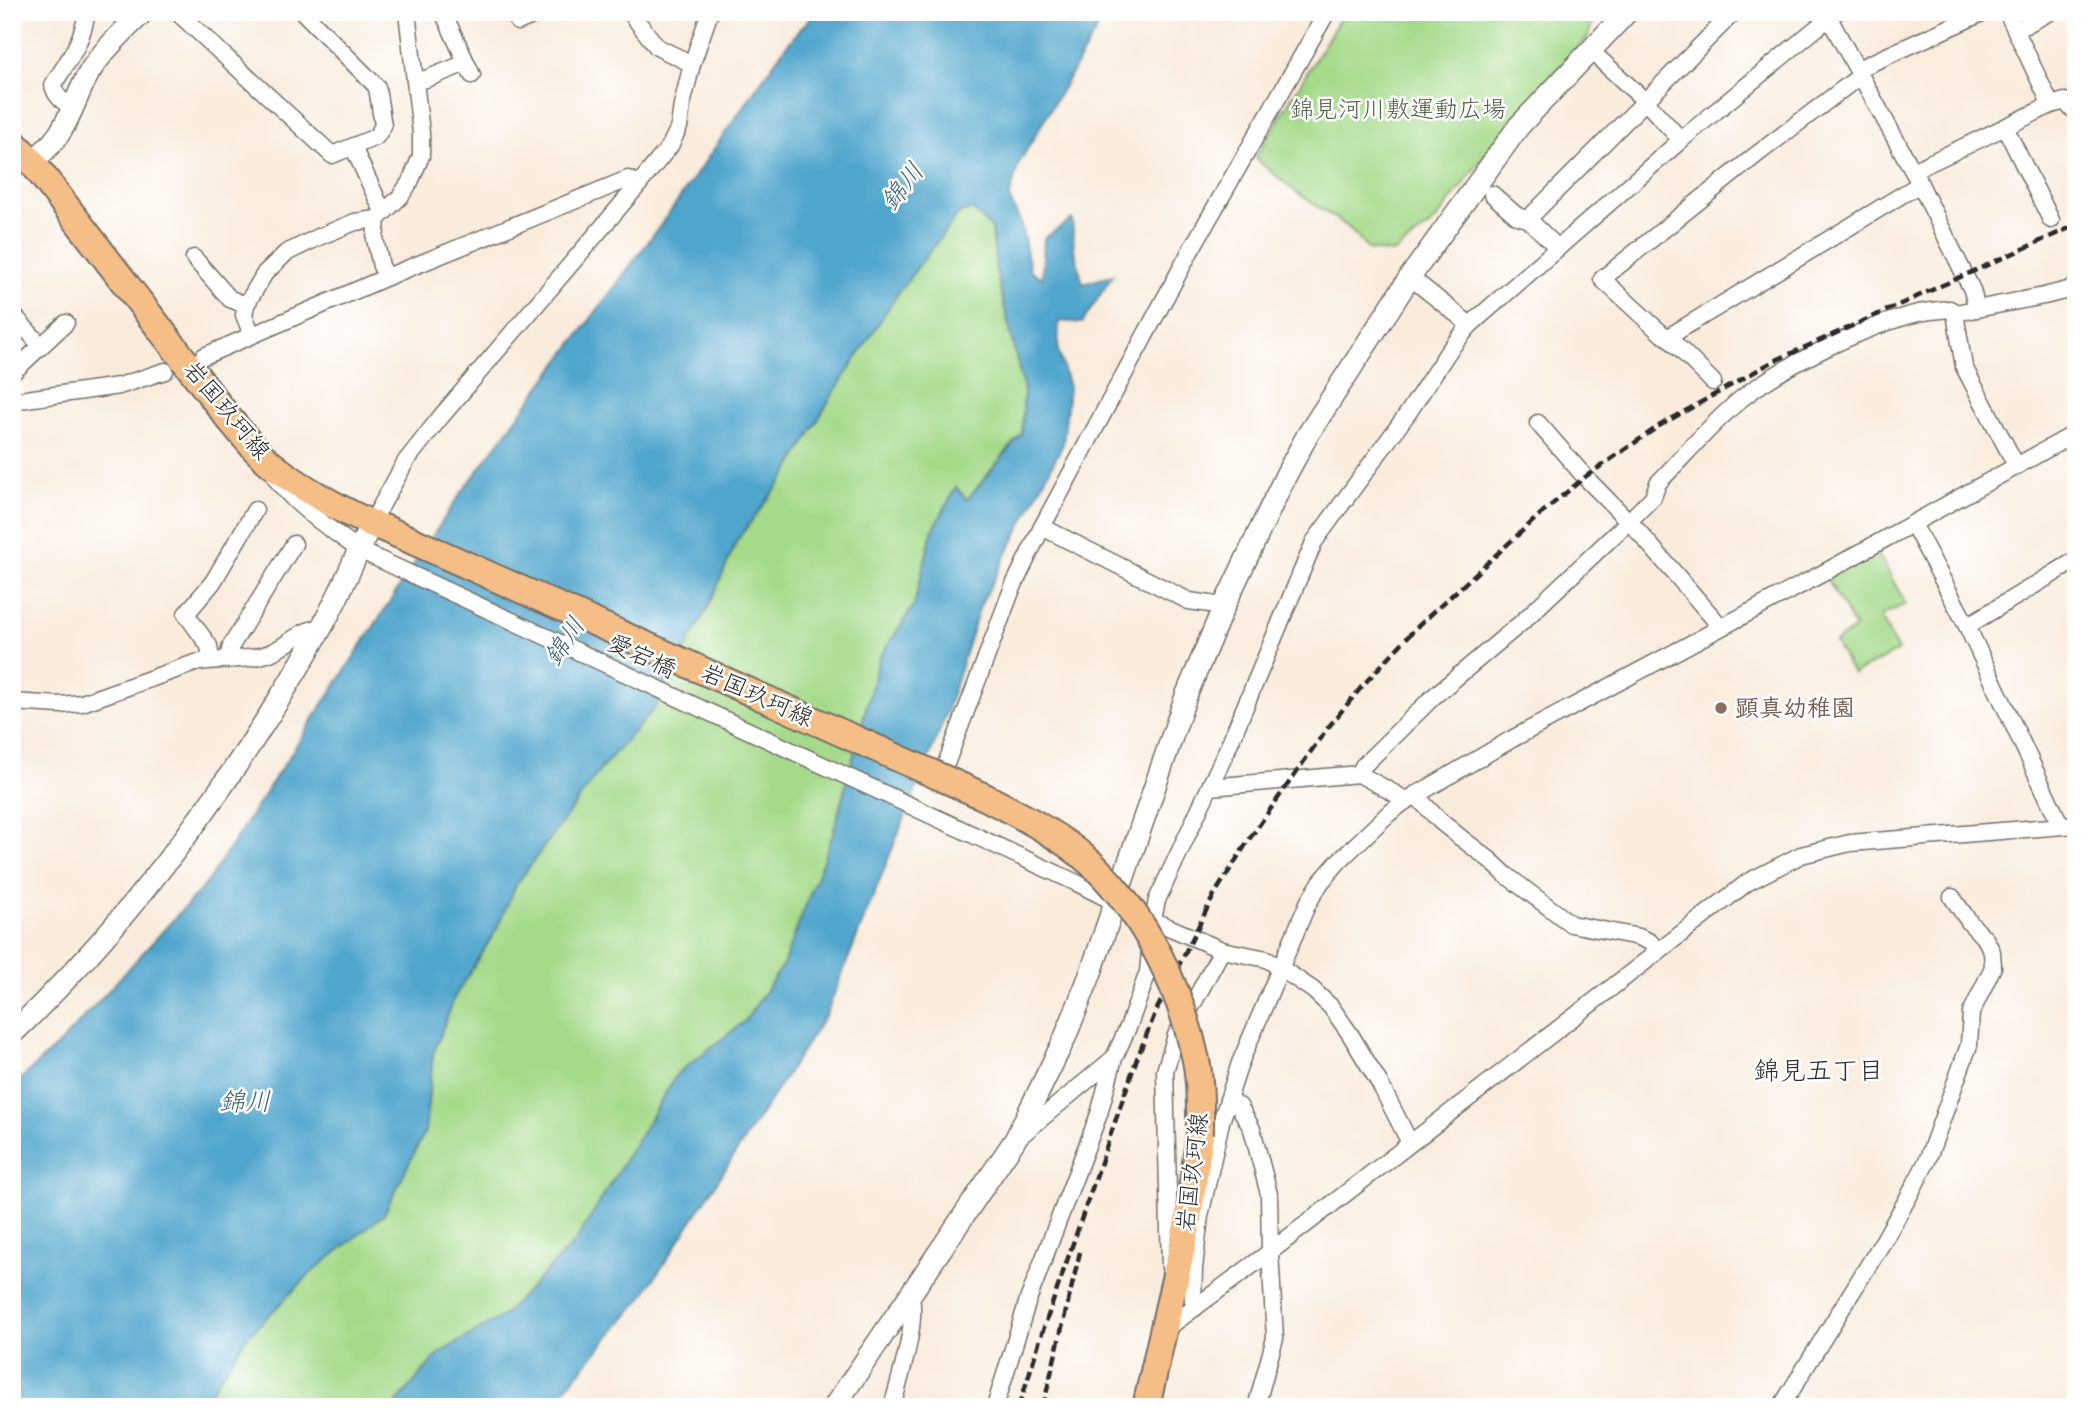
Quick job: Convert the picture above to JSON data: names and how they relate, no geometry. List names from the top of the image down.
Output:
{
  "streets": {
    "main road": ["岩国玖珂線"],
    "street": ["愛宕橋"]
  },
  "crossings": [
    ["岩国玖珂線", "愛宕橋"]
  ],
  "districts": ["錦見五丁目"],
  "water": ["錦川"],
  "parks": ["錦見河川敷運動広場"],
  "places": ["顕真幼稚園"]
}
